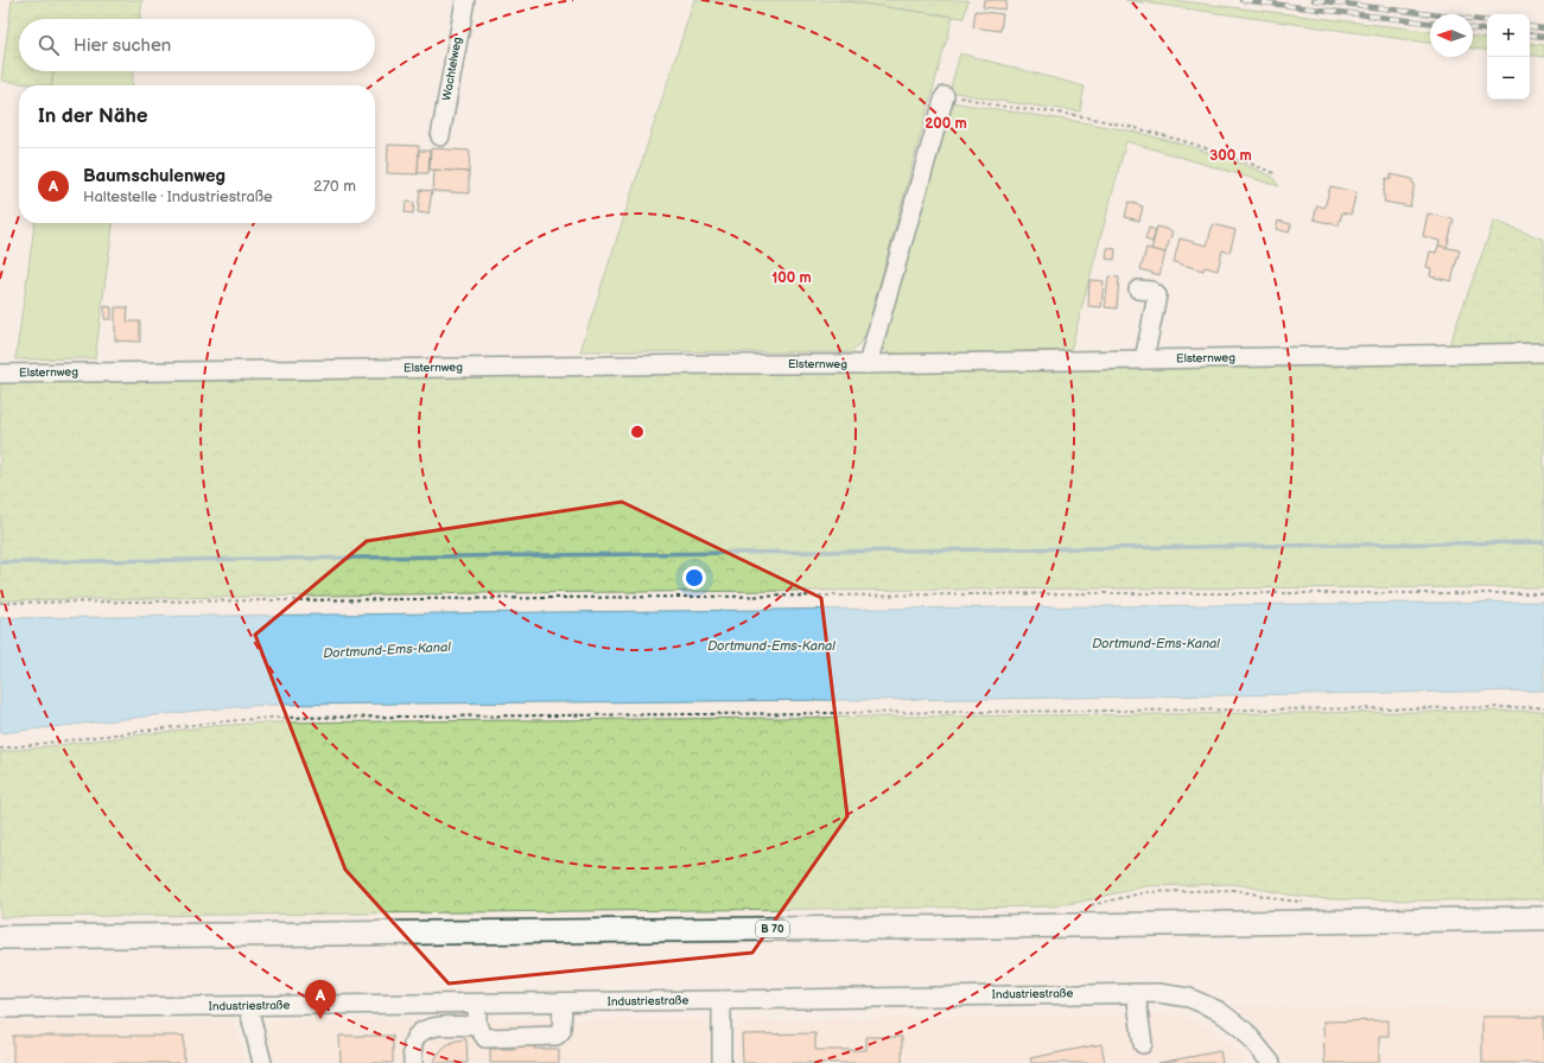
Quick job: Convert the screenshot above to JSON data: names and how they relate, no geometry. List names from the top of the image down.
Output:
{
  "streets": {
    "main road": ["B 70"],
    "street": ["Wachtelweg", "Elsternweg", "Industriestraße"]
  },
  "water": ["Dortmund-Ems-Kanal"],
  "north": "left",
  "page": {
    "map_buttons": ["+", "−"],
    "search": "Hier suchen",
    "heading": "In der Nähe",
    "list": [
      {
        "mark": "A",
        "name": "Baumschulenweg",
        "note": "Haltestelle · Industriestraße",
        "value": "270 m"
      }
    ],
    "pins": "A"
  },
  "rings": ["200 m", "300 m", "100 m"]
}
